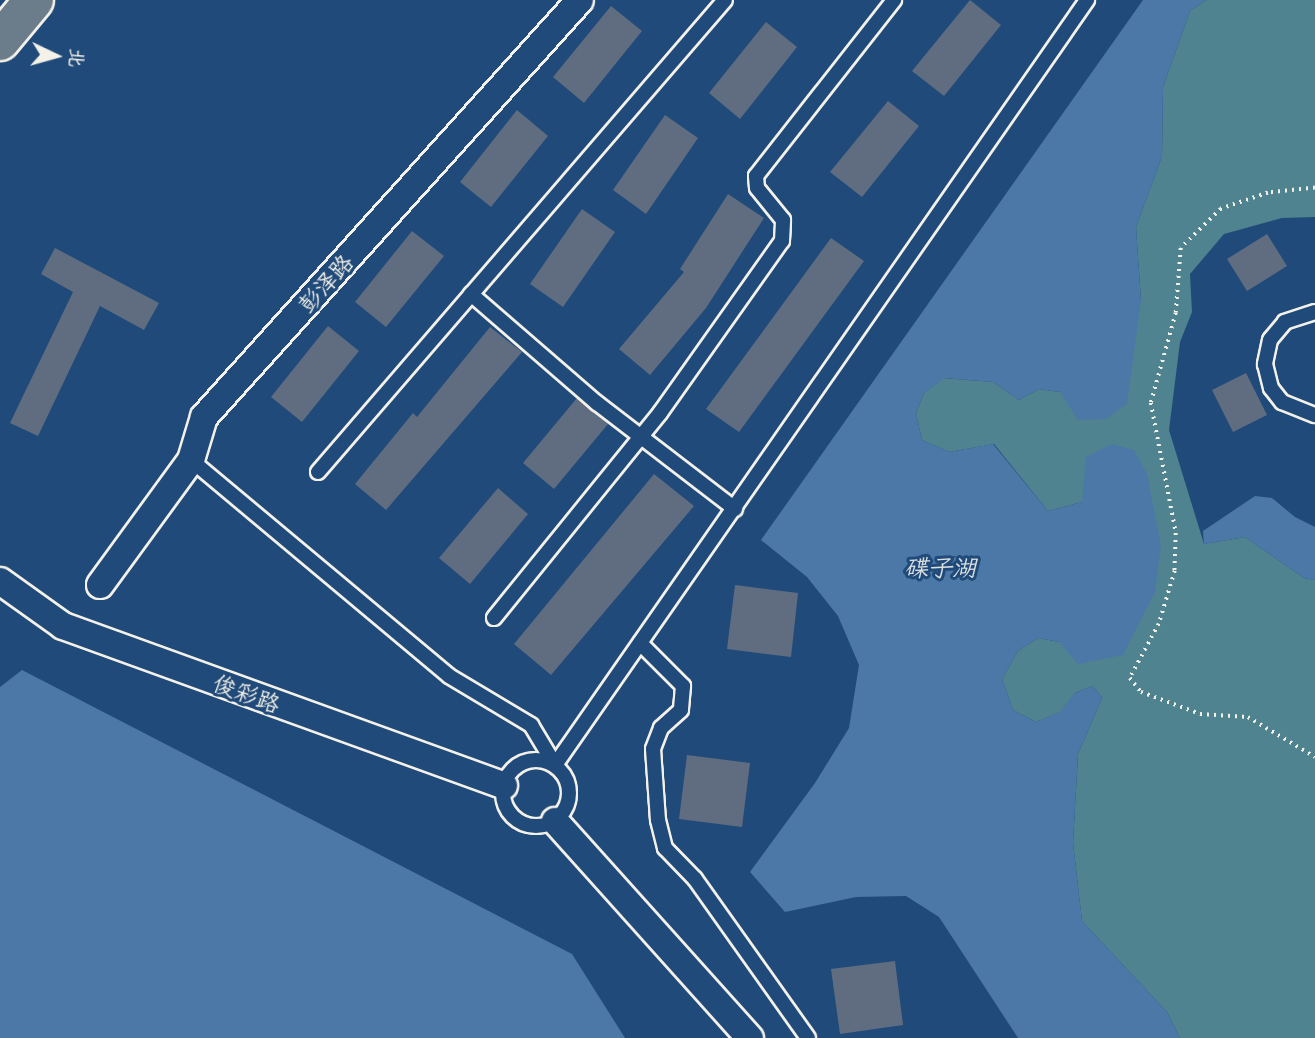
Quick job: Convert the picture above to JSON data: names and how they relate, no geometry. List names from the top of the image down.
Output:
{
  "streets": {
    "street": ["彭泽路", "俊彩路"]
  },
  "water": ["碟子湖"],
  "north": "right"
}
